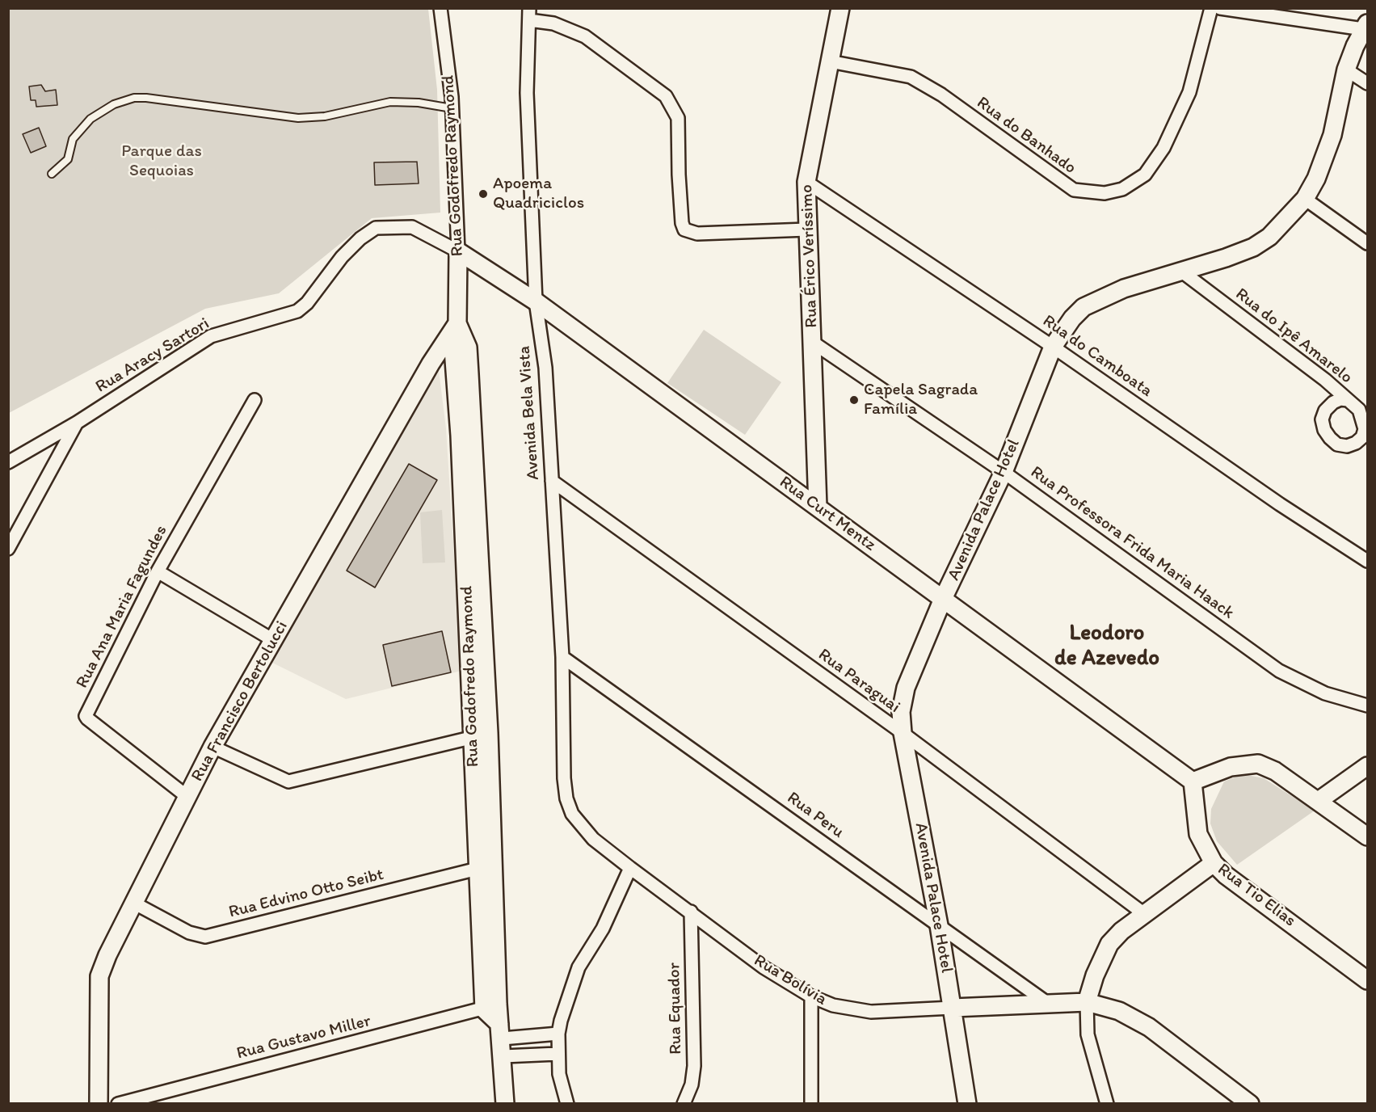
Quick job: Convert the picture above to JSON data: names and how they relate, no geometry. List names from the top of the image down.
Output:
{
  "streets": {
    "main road": [
      "Rua Godofredo Raymond",
      "Rua Érico Veríssimo",
      "Avenida Palace Hotel",
      "Rua Curt Mentz",
      "Rua Francisco Bertolucci",
      "Rua Tio Elias",
      "Rua Bolívia"
    ],
    "street": [
      "Rua do Banhado",
      "Rua do Ipê Amarelo",
      "Rua Aracy Sartori",
      "Rua do Camboata",
      "Avenida Bela Vista",
      "Rua Professora Frida Maria Haack",
      "Rua Ana Maria Fagundes",
      "Rua Paraguai",
      "Rua Peru",
      "Rua Edvino Otto Seibt",
      "Rua Equador",
      "Rua Gustavo Miller"
    ]
  },
  "crossings": [
    ["Rua do Banhado", "Rua Érico Veríssimo"],
    ["Rua Godofredo Raymond", "Rua Aracy Sartori"],
    ["Rua Godofredo Raymond", "Rua Curt Mentz"],
    ["Rua Godofredo Raymond", "Rua Francisco Bertolucci"],
    ["Rua Godofredo Raymond", "Rua Edvino Otto Seibt"],
    ["Rua Godofredo Raymond", "Rua Gustavo Miller"],
    ["Rua Érico Veríssimo", "Rua do Camboata"],
    ["Rua Érico Veríssimo", "Rua Curt Mentz"],
    ["Rua Érico Veríssimo", "Rua Professora Frida Maria Haack"],
    ["Rua do Ipê Amarelo", "Avenida Palace Hotel"],
    ["Rua Aracy Sartori", "Rua Curt Mentz"],
    ["Rua do Camboata", "Avenida Palace Hotel"],
    ["Avenida Bela Vista", "Rua Curt Mentz"],
    ["Avenida Bela Vista", "Rua Paraguai"],
    ["Avenida Bela Vista", "Rua Peru"],
    ["Avenida Bela Vista", "Rua Bolívia"],
    ["Avenida Palace Hotel", "Rua Curt Mentz"],
    ["Avenida Palace Hotel", "Rua Professora Frida Maria Haack"],
    ["Avenida Palace Hotel", "Rua Paraguai"],
    ["Avenida Palace Hotel", "Rua Peru"],
    ["Avenida Palace Hotel", "Rua Bolívia"],
    ["Rua Curt Mentz", "Rua Tio Elias"],
    ["Rua Ana Maria Fagundes", "Rua Francisco Bertolucci"],
    ["Rua Francisco Bertolucci", "Rua Edvino Otto Seibt"],
    ["Rua Peru", "Rua Bolívia"],
    ["Rua Bolívia", "Rua Equador"]
  ],
  "districts": ["Leodoro de Azevedo"],
  "parks": ["Parque das Sequoias"],
  "places": ["Apoema Quadriciclos", "Capela Sagrada Família"]
}
